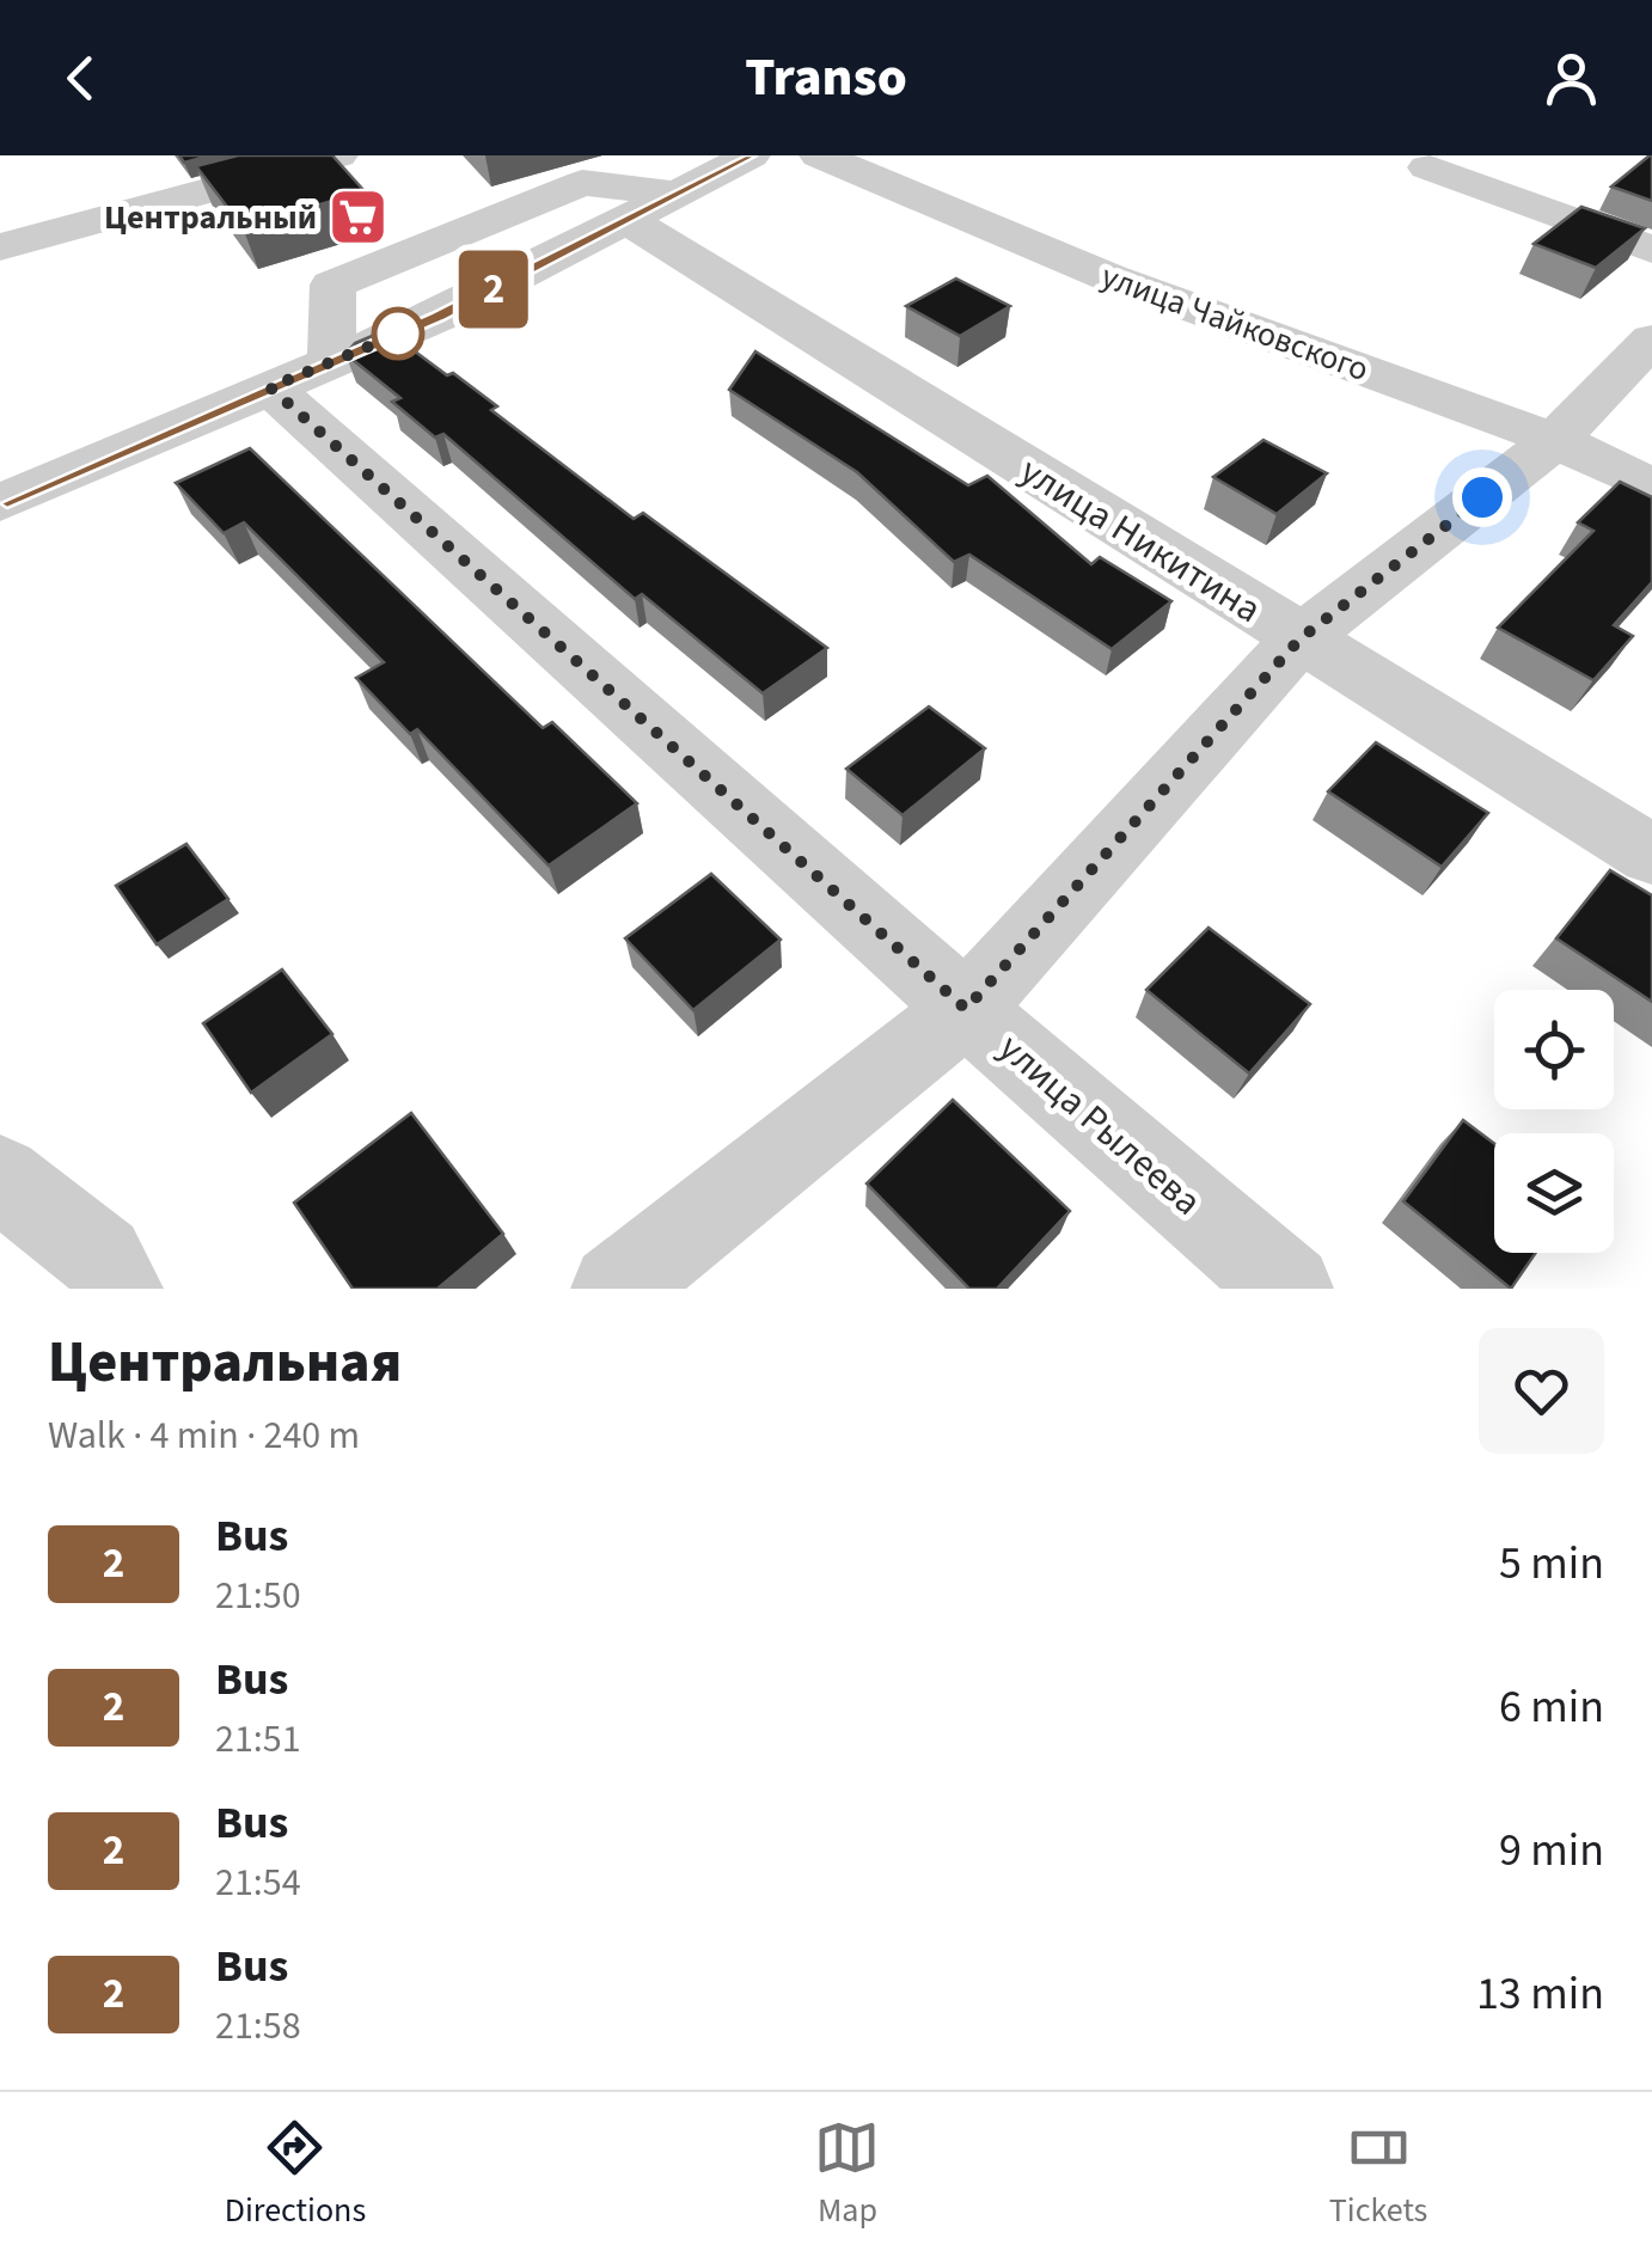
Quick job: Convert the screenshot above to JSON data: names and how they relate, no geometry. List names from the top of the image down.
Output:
{
  "streets": {
    "street": ["улица Чайковского", "улица Никитина", "улица Рылеева"]
  },
  "places": {
    "supermarket": ["Центральный"]
  },
  "lines": ["bus line 2"],
  "page": {
    "header": "Transo",
    "on_map": "2",
    "heading": ["Центральная", "Walk · 4 min · 240 m"],
    "list": [
      {
        "mark": "2",
        "name": "Bus",
        "note": "21:50",
        "value": "5 min"
      },
      {
        "mark": "2",
        "name": "Bus",
        "note": "21:51",
        "value": "6 min"
      },
      {
        "mark": "2",
        "name": "Bus",
        "note": "21:54",
        "value": "9 min"
      },
      {
        "mark": "2",
        "name": "Bus",
        "note": "21:58",
        "value": "13 min"
      }
    ],
    "tabs": ["Directions", "Map", "Tickets"]
  }
}
